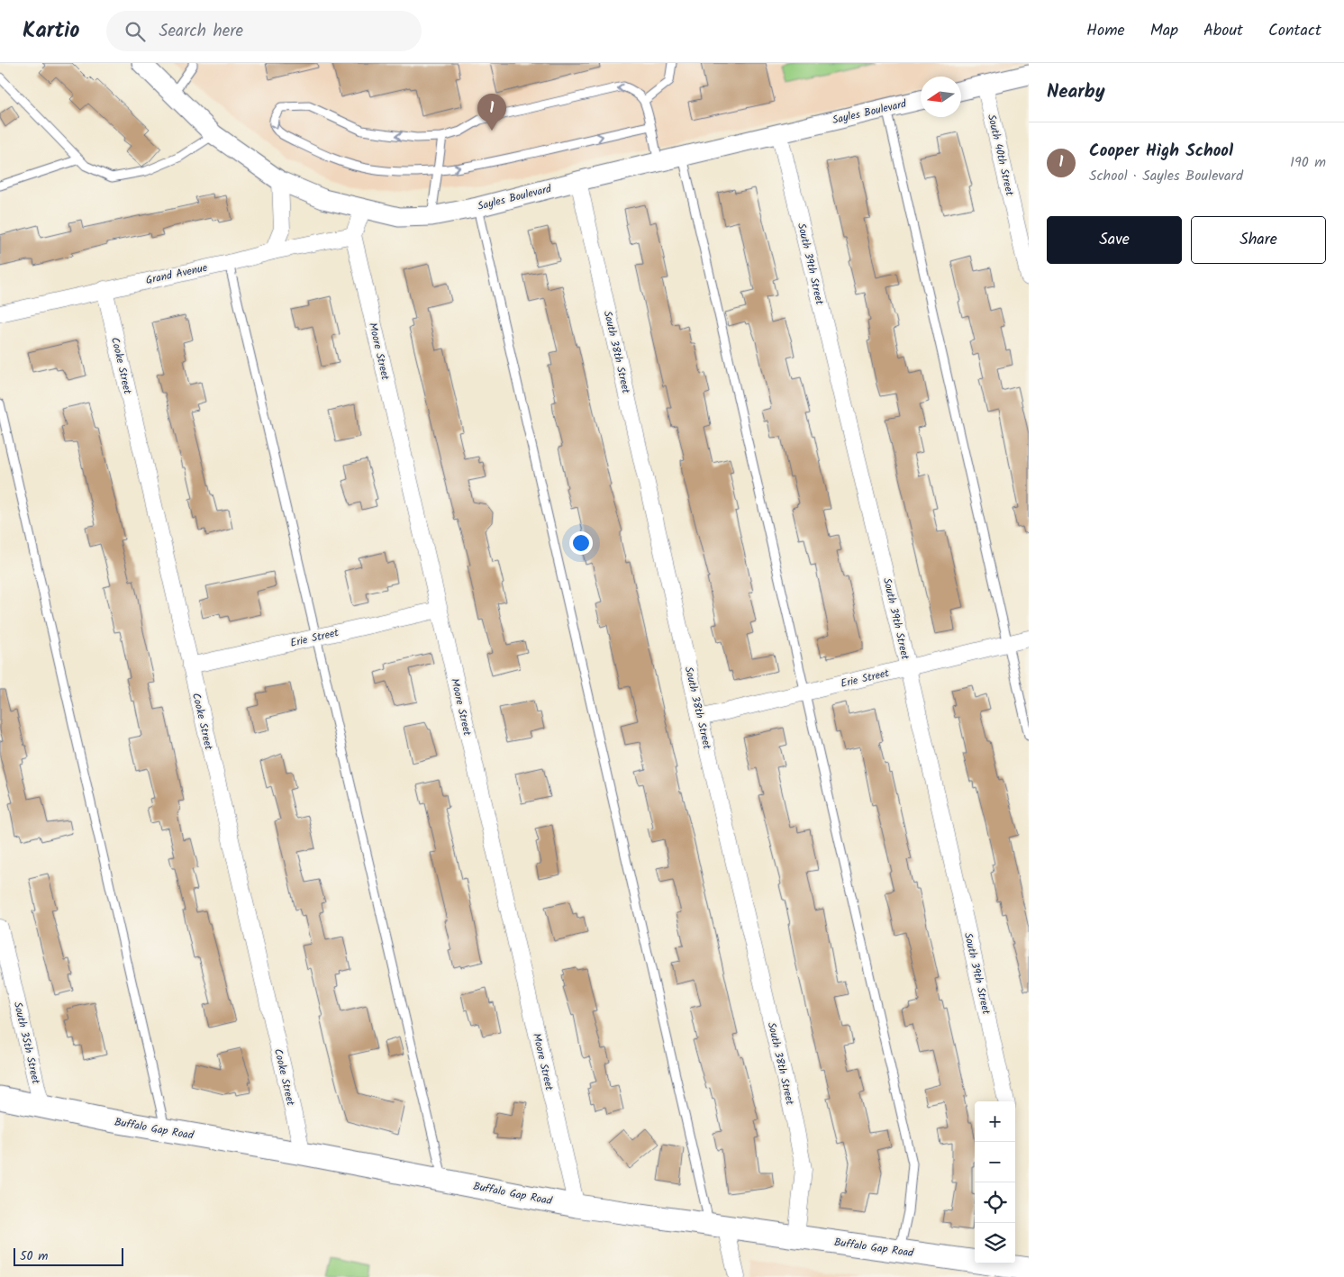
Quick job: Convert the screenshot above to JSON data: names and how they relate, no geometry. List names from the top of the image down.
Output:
{
  "streets": {
    "main road": ["Buffalo Gap Road"],
    "street": [
      "Sayles Boulevard",
      "South 40th Street",
      "South 39th Street",
      "Grand Avenue",
      "Moore Street",
      "South 38th Street",
      "Cooke Street",
      "Erie Street",
      "South 35th Street"
    ]
  },
  "crossings": [
    ["Sayles Boulevard", "South 39th Street"],
    ["Sayles Boulevard", "South 38th Street"],
    ["South 39th Street", "Erie Street"],
    ["Grand Avenue", "Moore Street"],
    ["Grand Avenue", "Cooke Street"],
    ["Moore Street", "Erie Street"],
    ["Moore Street", "Buffalo Gap Road"],
    ["South 38th Street", "Erie Street"],
    ["South 38th Street", "Buffalo Gap Road"],
    ["Cooke Street", "Erie Street"],
    ["Cooke Street", "Buffalo Gap Road"],
    ["South 35th Street", "Buffalo Gap Road"]
  ],
  "scale_bar": "50 m",
  "north": "left",
  "page": {
    "header": "Kartio",
    "search": "Search here",
    "nav": [
      "Home",
      "Map",
      "About",
      "Contact"
    ],
    "heading": "Nearby",
    "pins": "1",
    "list": [
      {
        "mark": "1",
        "name": "Cooper High School",
        "note": "School · Sayles Boulevard",
        "value": "190 m"
      }
    ],
    "buttons": ["Save", "Share"],
    "map_buttons": ["+", "−"],
    "scale": "50 m"
  }
}
